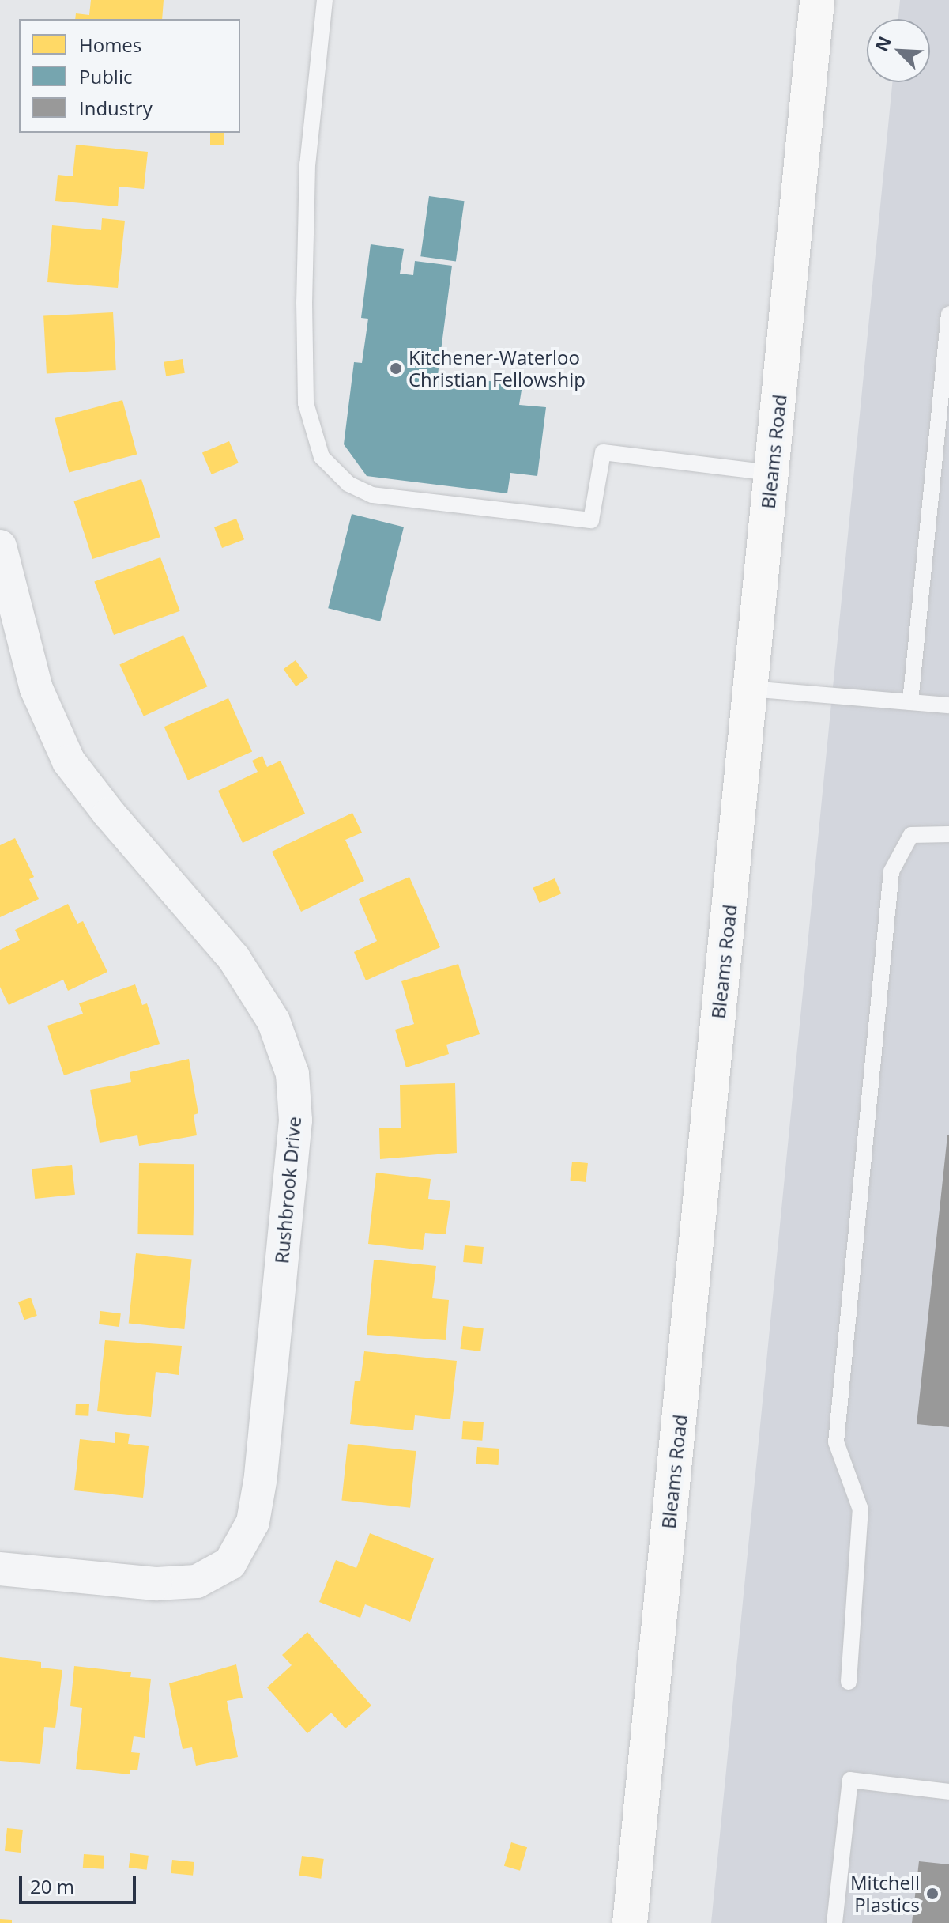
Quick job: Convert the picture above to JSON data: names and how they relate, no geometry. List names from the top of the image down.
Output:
{
  "streets": {
    "main road": ["Bleams Road"],
    "street": ["Rushbrook Drive"]
  },
  "places": ["Kitchener-Waterloo Christian Fellowship", "Mitchell Plastics"],
  "legend": ["Homes", "Public", "Industry"],
  "scale_bar": "20 m",
  "north": "top left"
}
